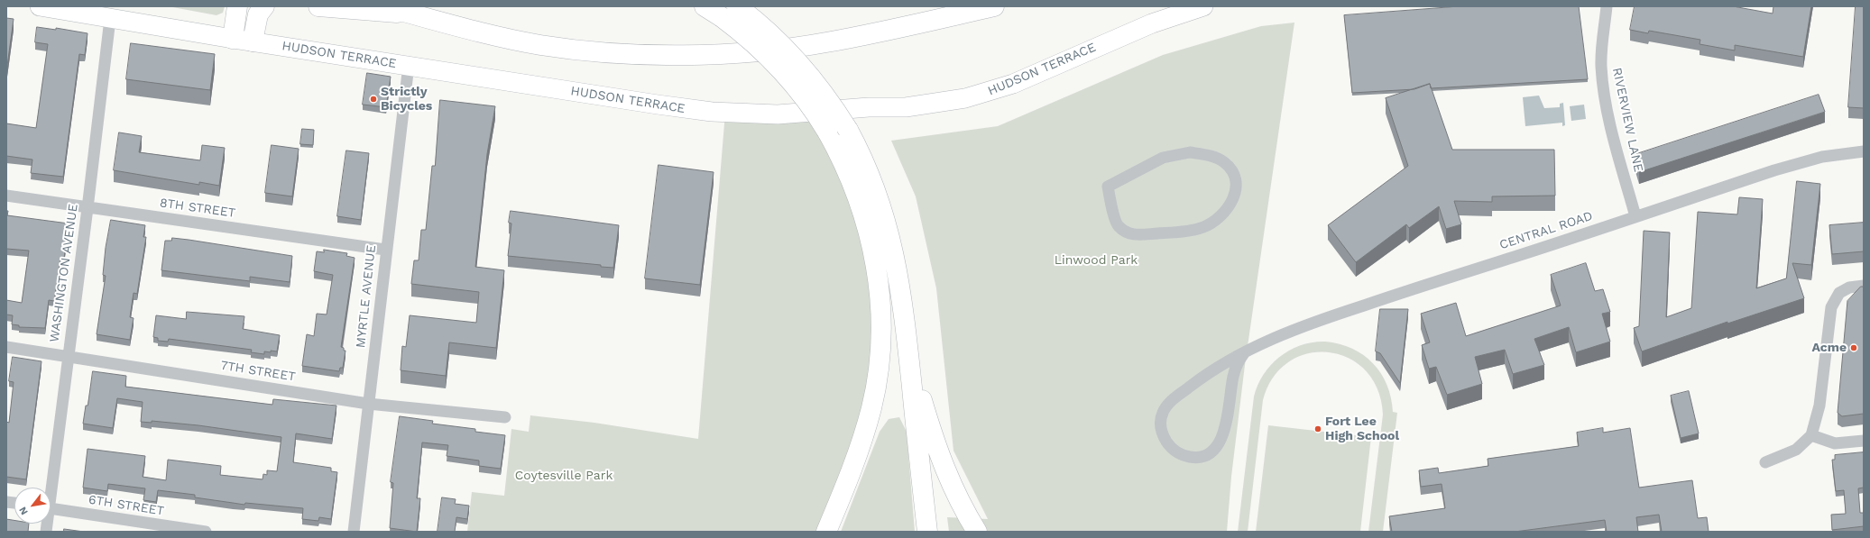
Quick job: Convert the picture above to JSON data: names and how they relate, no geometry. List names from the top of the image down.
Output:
{
  "streets": {
    "main road": ["HUDSON TERRACE"],
    "street": [
      "RIVERVIEW LANE",
      "8TH STREET",
      "CENTRAL ROAD",
      "WASHINGTON AVENUE",
      "MYRTLE AVENUE",
      "7TH STREET",
      "6TH STREET"
    ]
  },
  "crossings": [
    ["HUDSON TERRACE", "WASHINGTON AVENUE"],
    ["HUDSON TERRACE", "MYRTLE AVENUE"],
    ["RIVERVIEW LANE", "CENTRAL ROAD"],
    ["8TH STREET", "WASHINGTON AVENUE"],
    ["8TH STREET", "MYRTLE AVENUE"],
    ["WASHINGTON AVENUE", "7TH STREET"],
    ["MYRTLE AVENUE", "7TH STREET"]
  ],
  "parks": ["Linwood Park", "Coytesville Park"],
  "places": ["Strictly Bicycles", "Acme", "Fort Lee High School"],
  "north": "bottom left"
}
